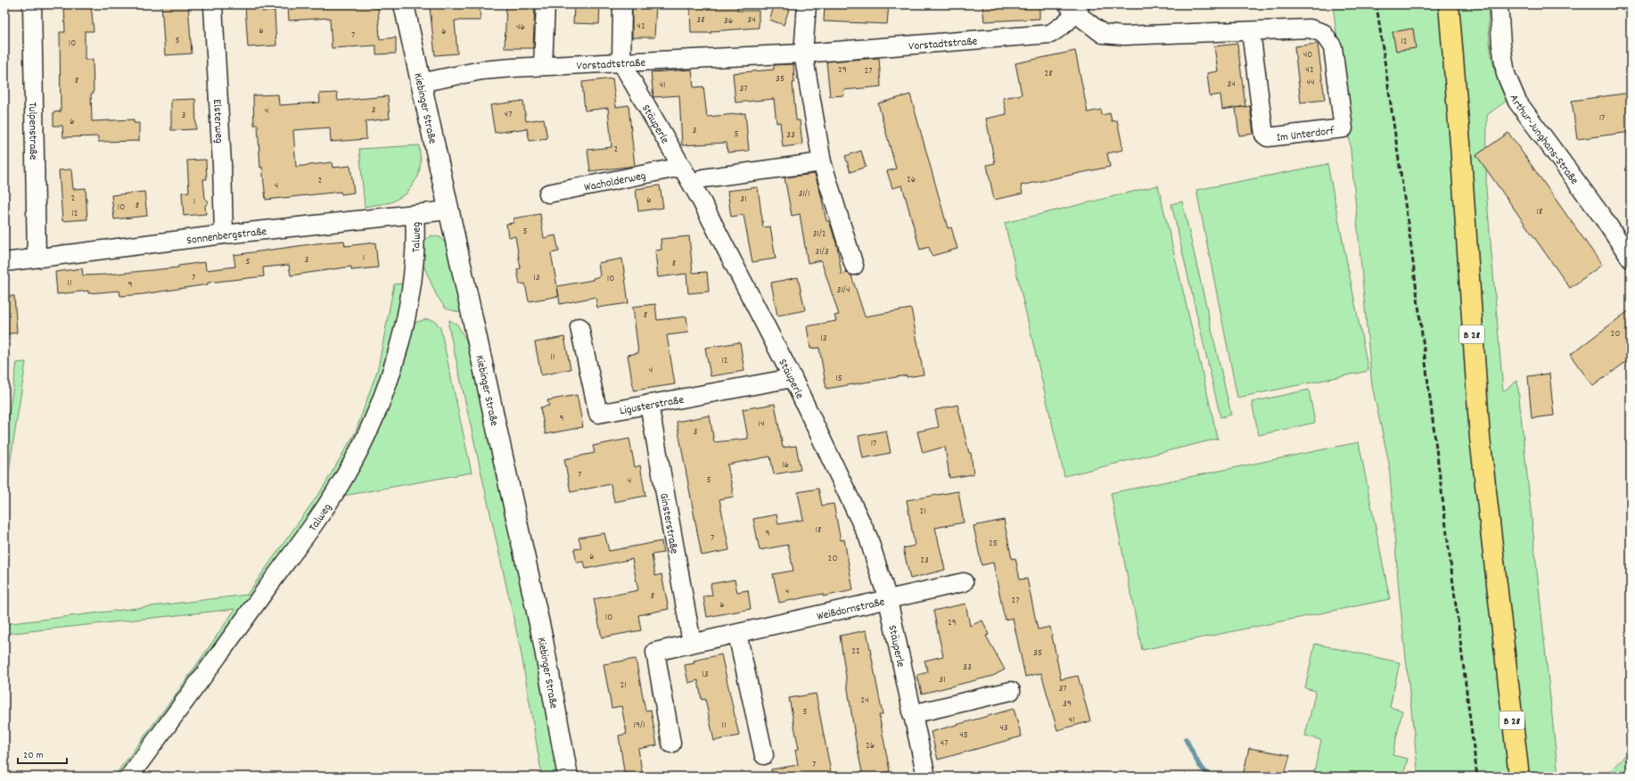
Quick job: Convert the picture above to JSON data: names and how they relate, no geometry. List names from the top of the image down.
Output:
{
  "streets": {
    "main road": ["B 28"],
    "street": [
      "Vorstadtstraße",
      "Kiebinger Straße",
      "Elsterweg",
      "Stäuperle",
      "Tulpenstraße",
      "Im Unterdorf",
      "Arthur-Junghans-Straße",
      "Wacholderweg",
      "Sonnenbergstraße",
      "Talweg",
      "Ligusterstraße",
      "Ginsterstraße",
      "Weißdornstraße"
    ]
  },
  "crossings": [
    ["Vorstadtstraße", "Kiebinger Straße"],
    ["Vorstadtstraße", "Stäuperle"],
    ["Vorstadtstraße", "Im Unterdorf"],
    ["Kiebinger Straße", "Sonnenbergstraße"],
    ["Elsterweg", "Sonnenbergstraße"],
    ["Stäuperle", "Wacholderweg"],
    ["Stäuperle", "Ligusterstraße"],
    ["Stäuperle", "Weißdornstraße"],
    ["Tulpenstraße", "Sonnenbergstraße"],
    ["Sonnenbergstraße", "Talweg"],
    ["Ligusterstraße", "Ginsterstraße"],
    ["Ginsterstraße", "Weißdornstraße"]
  ],
  "house_numbers": [
    "38",
    "34",
    "36",
    "42",
    "46",
    "6",
    "6",
    "7",
    "5",
    "12",
    "10",
    "40",
    "29",
    "42",
    "27",
    "28",
    "35",
    "8",
    "44",
    "34",
    "41",
    "37",
    "3",
    "4",
    "47",
    "3",
    "17",
    "6",
    "3",
    "5",
    "33",
    "2",
    "26",
    "2",
    "4",
    "31/1",
    "2",
    "31",
    "6",
    "1",
    "8",
    "10",
    "18",
    "12",
    "5",
    "31/2",
    "31/3",
    "1",
    "3",
    "5",
    "8",
    "7",
    "13",
    "10",
    "11",
    "9",
    "31/4",
    "8",
    "20",
    "13",
    "11",
    "12",
    "4",
    "15",
    "9",
    "14",
    "3",
    "17",
    "16",
    "7",
    "5",
    "4",
    "21",
    "18",
    "9",
    "7",
    "25",
    "6",
    "20",
    "23",
    "4",
    "8",
    "27",
    "6",
    "10",
    "29",
    "22",
    "35",
    "33",
    "13",
    "31",
    "21",
    "37",
    "24",
    "39",
    "5",
    "41",
    "19/1",
    "11",
    "43",
    "45",
    "47",
    "26",
    "7"
  ],
  "scale_bar": "20 m"
}
